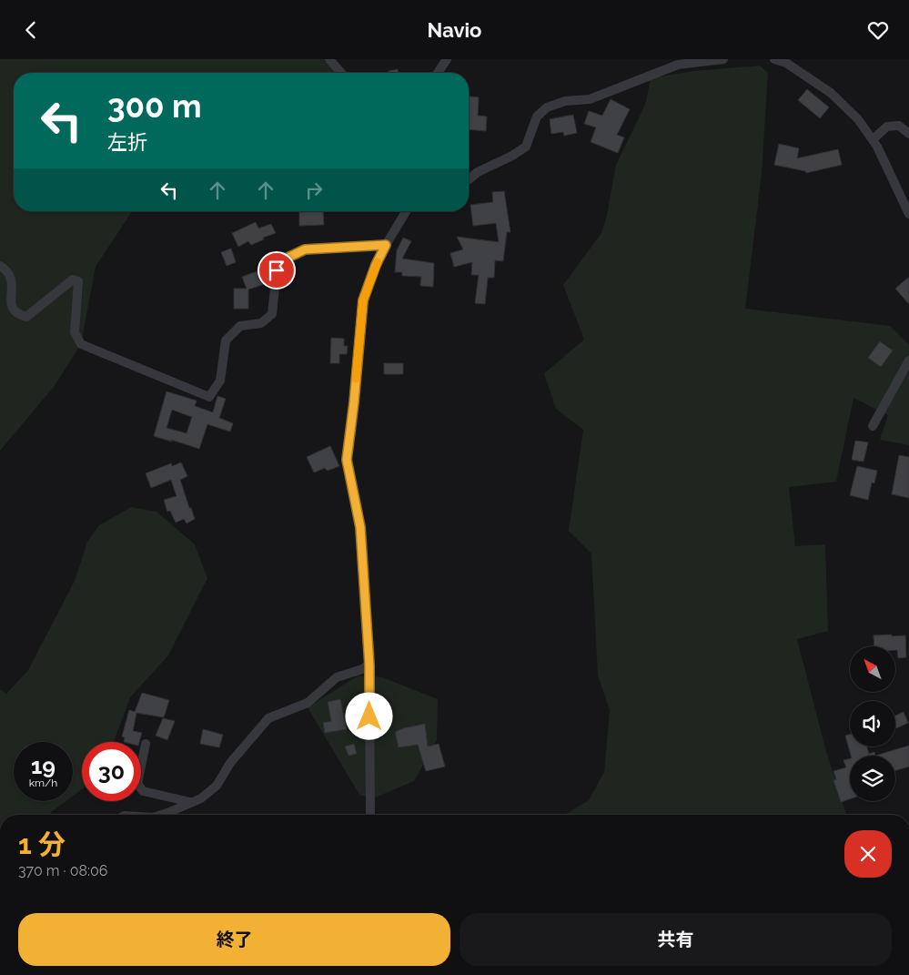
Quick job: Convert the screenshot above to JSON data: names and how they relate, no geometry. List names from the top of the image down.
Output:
{
  "north": "top left",
  "page": {
    "header": "Navio",
    "turn": ["300 m", "左折"],
    "speed": "19 km/h",
    "limit": "30",
    "heading": ["1 分", "370 m · 08:06"],
    "buttons": ["終了", "共有"]
  }
}
